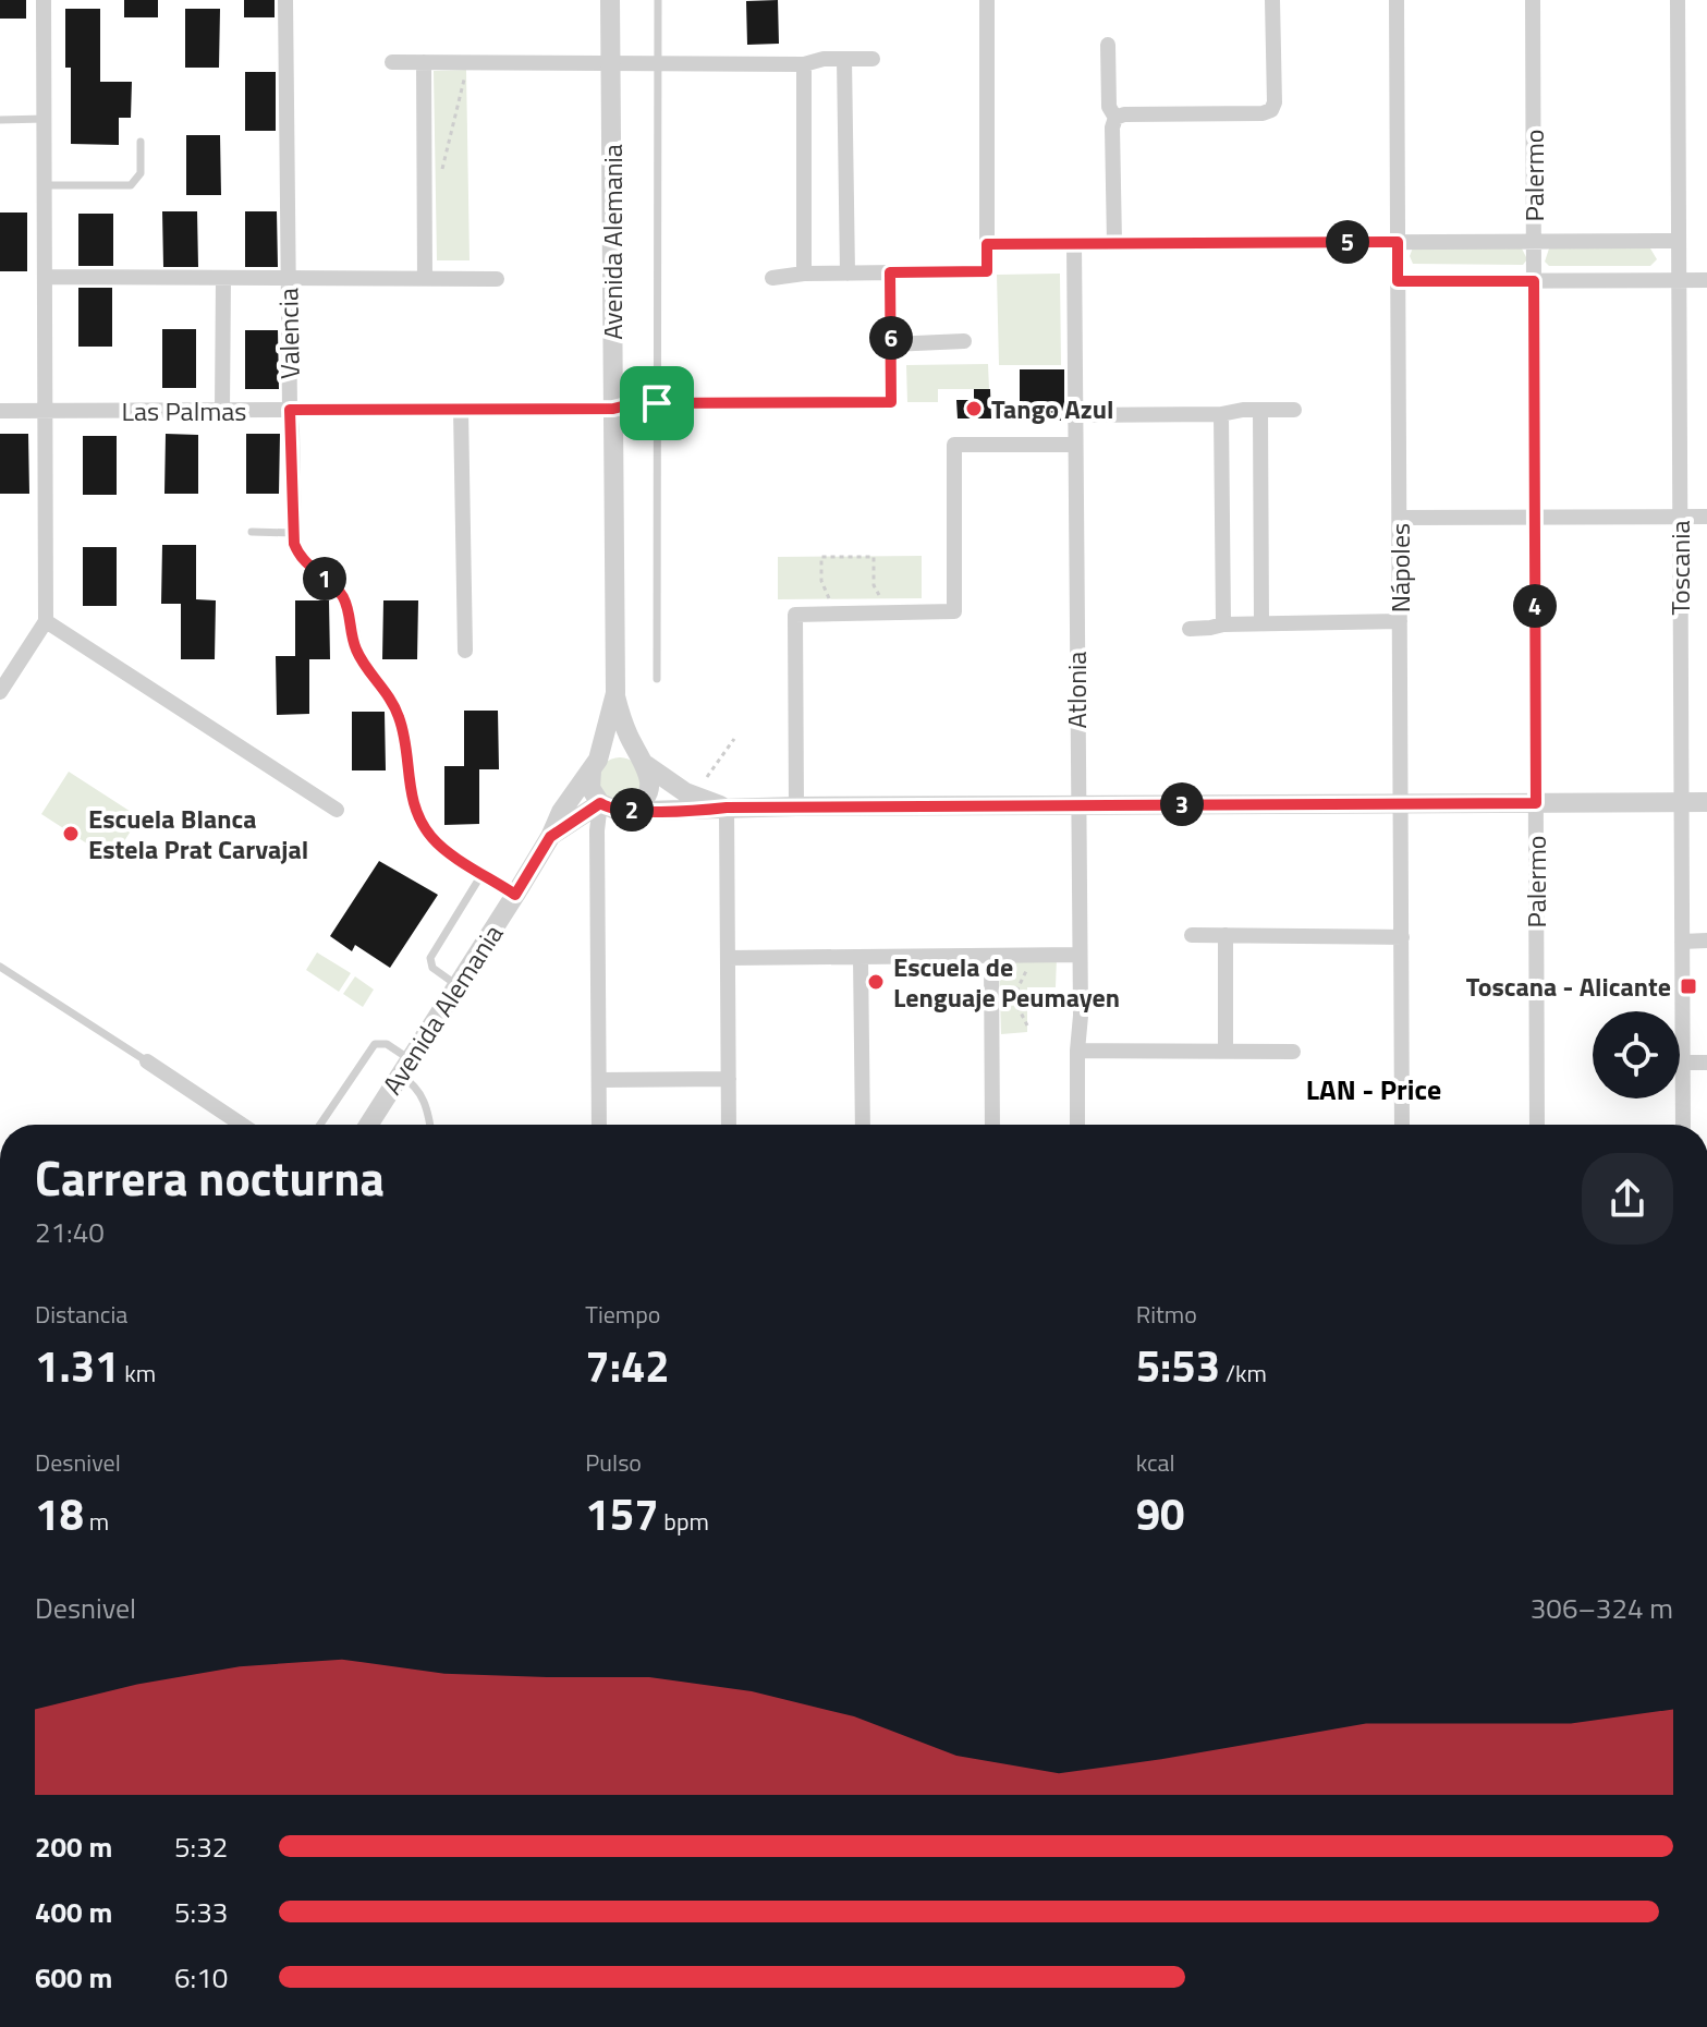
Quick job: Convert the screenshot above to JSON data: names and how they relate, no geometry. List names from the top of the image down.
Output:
{
  "streets": {
    "street": [
      "Palermo",
      "Avenida Alemania",
      "Valencia",
      "Las Palmas",
      "Nápoles",
      "Toscania",
      "Atlonia"
    ]
  },
  "crossings": [
    ["Avenida Alemania", "Las Palmas"],
    ["Valencia", "Las Palmas"]
  ],
  "districts": ["LAN - Price"],
  "places": {
    "other": ["Tango Azul", "Escuela Blanca Estela Prat Carvajal", "Escuela de Lenguaje Peumayen"],
    "transit": ["Toscana - Alicante"]
  },
  "page": {
    "pins": [
      "5",
      "6",
      "1",
      "4",
      "3",
      "2"
    ],
    "heading": ["Carrera nocturna", "21:40"],
    "stats": [
      ["Distancia", "1.31 km"],
      ["Tiempo", "7:42"],
      ["Ritmo", "5:53 /km"],
      ["Desnivel", "18 m"],
      ["Pulso", "157 bpm"],
      ["kcal", "90"]
    ],
    "chart": ["Desnivel", "306–324 m"],
    "list": [
      {
        "name": "200 m",
        "note": "5:32"
      },
      {
        "name": "400 m",
        "note": "5:33"
      },
      {
        "name": "600 m",
        "note": "6:10"
      }
    ]
  }
}
